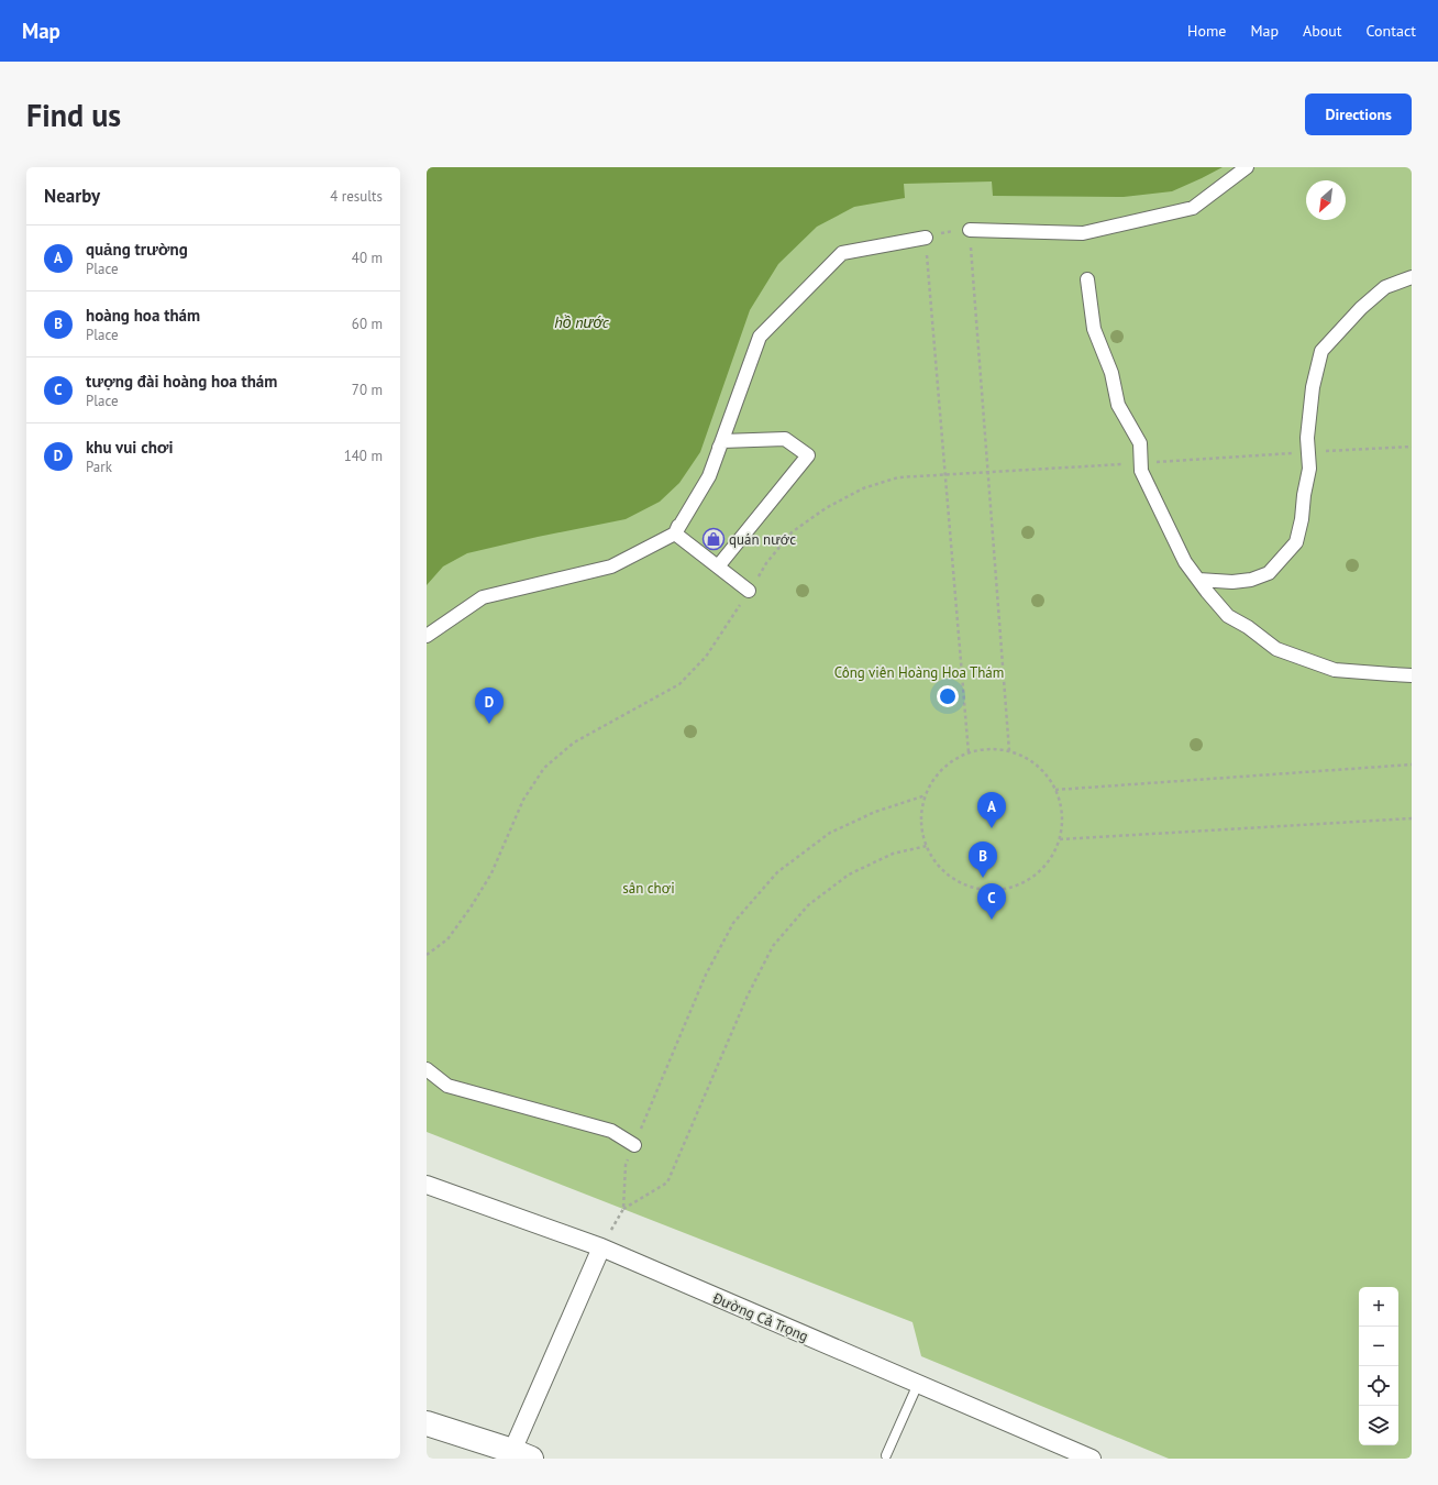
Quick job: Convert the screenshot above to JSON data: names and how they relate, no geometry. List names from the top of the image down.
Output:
{
  "streets": {
    "street": ["Đường Cả Trọng"]
  },
  "water": ["hồ nước"],
  "parks": ["Công viên Hoàng Hoa Thám", "sân chơi"],
  "places": {
    "shop": ["quán nước"]
  },
  "north": "bottom left",
  "page": {
    "header": "Map",
    "nav": [
      "Home",
      "Map",
      "About",
      "Contact"
    ],
    "buttons": "Directions",
    "title": "Find us",
    "heading": ["Nearby", "4 results"],
    "list": [
      {
        "mark": "A",
        "name": "quảng trường",
        "note": "Place",
        "value": "40 m"
      },
      {
        "mark": "B",
        "name": "hoàng hoa thám",
        "note": "Place",
        "value": "60 m"
      },
      {
        "mark": "C",
        "name": "tượng đài hoàng hoa thám",
        "note": "Place",
        "value": "70 m"
      },
      {
        "mark": "D",
        "name": "khu vui chơi",
        "note": "Park",
        "value": "140 m"
      }
    ],
    "pins": [
      "D",
      "A",
      "B",
      "C"
    ],
    "map_buttons": ["+", "−"]
  }
}
